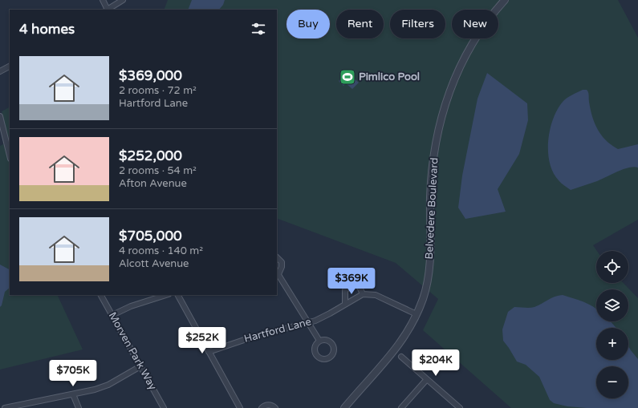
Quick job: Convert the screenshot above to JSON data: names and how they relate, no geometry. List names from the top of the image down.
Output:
{
  "streets": {
    "street": ["Belvedere Boulevard", "Hartford Lane", "Morven Park Way"]
  },
  "places": {
    "sports": ["Pimlico Pool"]
  },
  "page": {
    "chip": [
      "Buy",
      "Rent",
      "Filters",
      "New"
    ],
    "heading": "4 homes",
    "list": [
      {
        "name": "$369,000",
        "note": "2 rooms · 72 m² · Hartford Lane"
      },
      {
        "name": "$252,000",
        "note": "2 rooms · 54 m² · Afton Avenue"
      },
      {
        "name": "$705,000",
        "note": "4 rooms · 140 m² · Alcott Avenue"
      }
    ],
    "map_buttons": ["+", "−"],
    "price": [
      "$369K",
      "$252K",
      "$204K",
      "$705K"
    ]
  }
}
